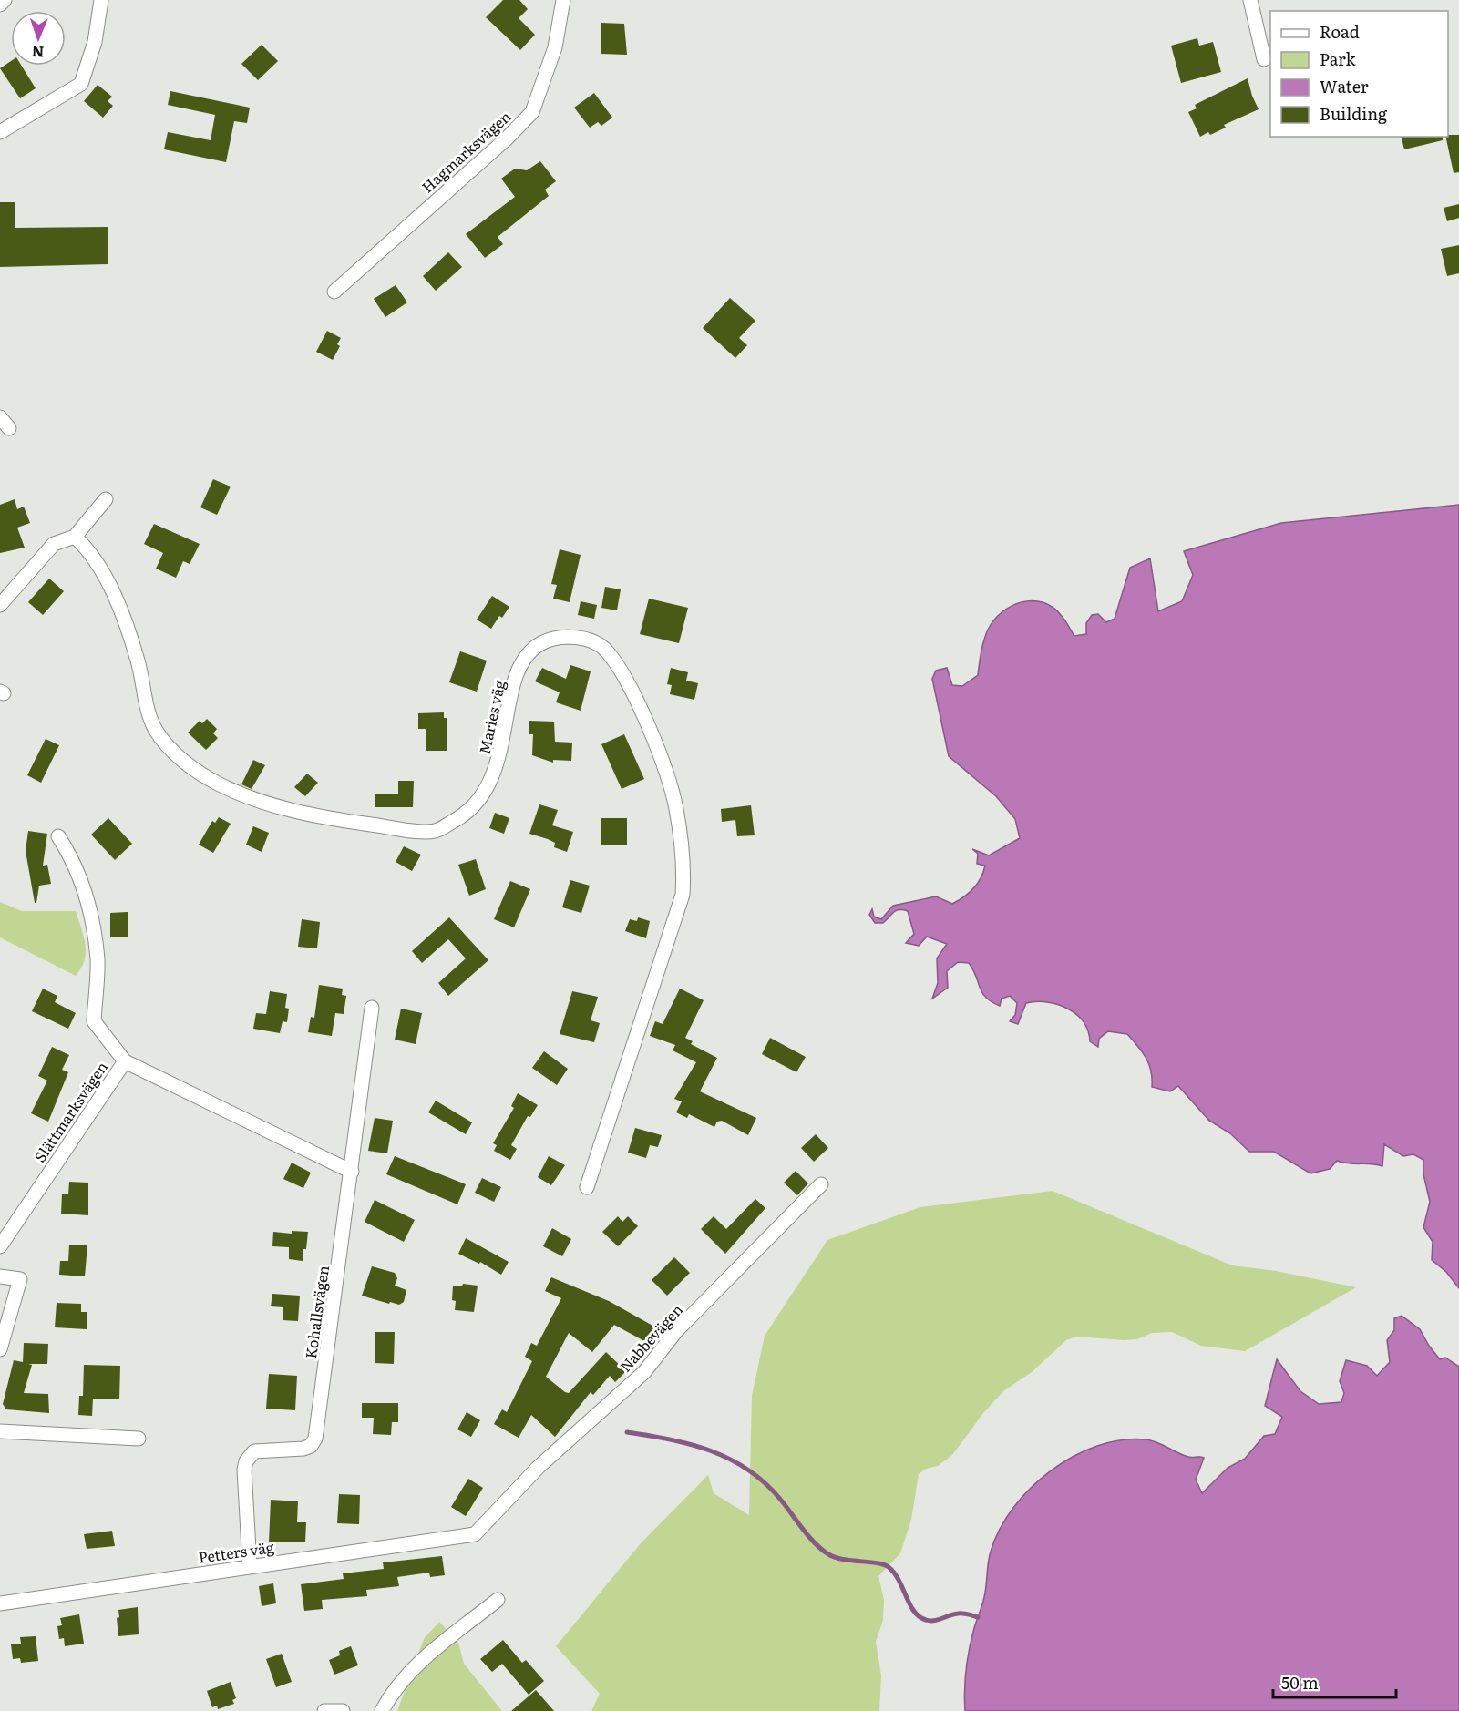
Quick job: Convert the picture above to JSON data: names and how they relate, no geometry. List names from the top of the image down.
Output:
{
  "streets": {
    "street": [
      "Hagmarksvägen",
      "Maries väg",
      "Slättmarksvägen",
      "Kohallsvägen",
      "Nabbevägen",
      "Petters väg"
    ]
  },
  "crossings": [
    ["Kohallsvägen", "Petters väg"],
    ["Nabbevägen", "Petters väg"]
  ],
  "legend": [
    "Road",
    "Park",
    "Water",
    "Building"
  ],
  "scale_bar": "50 m",
  "north": "bottom"
}
